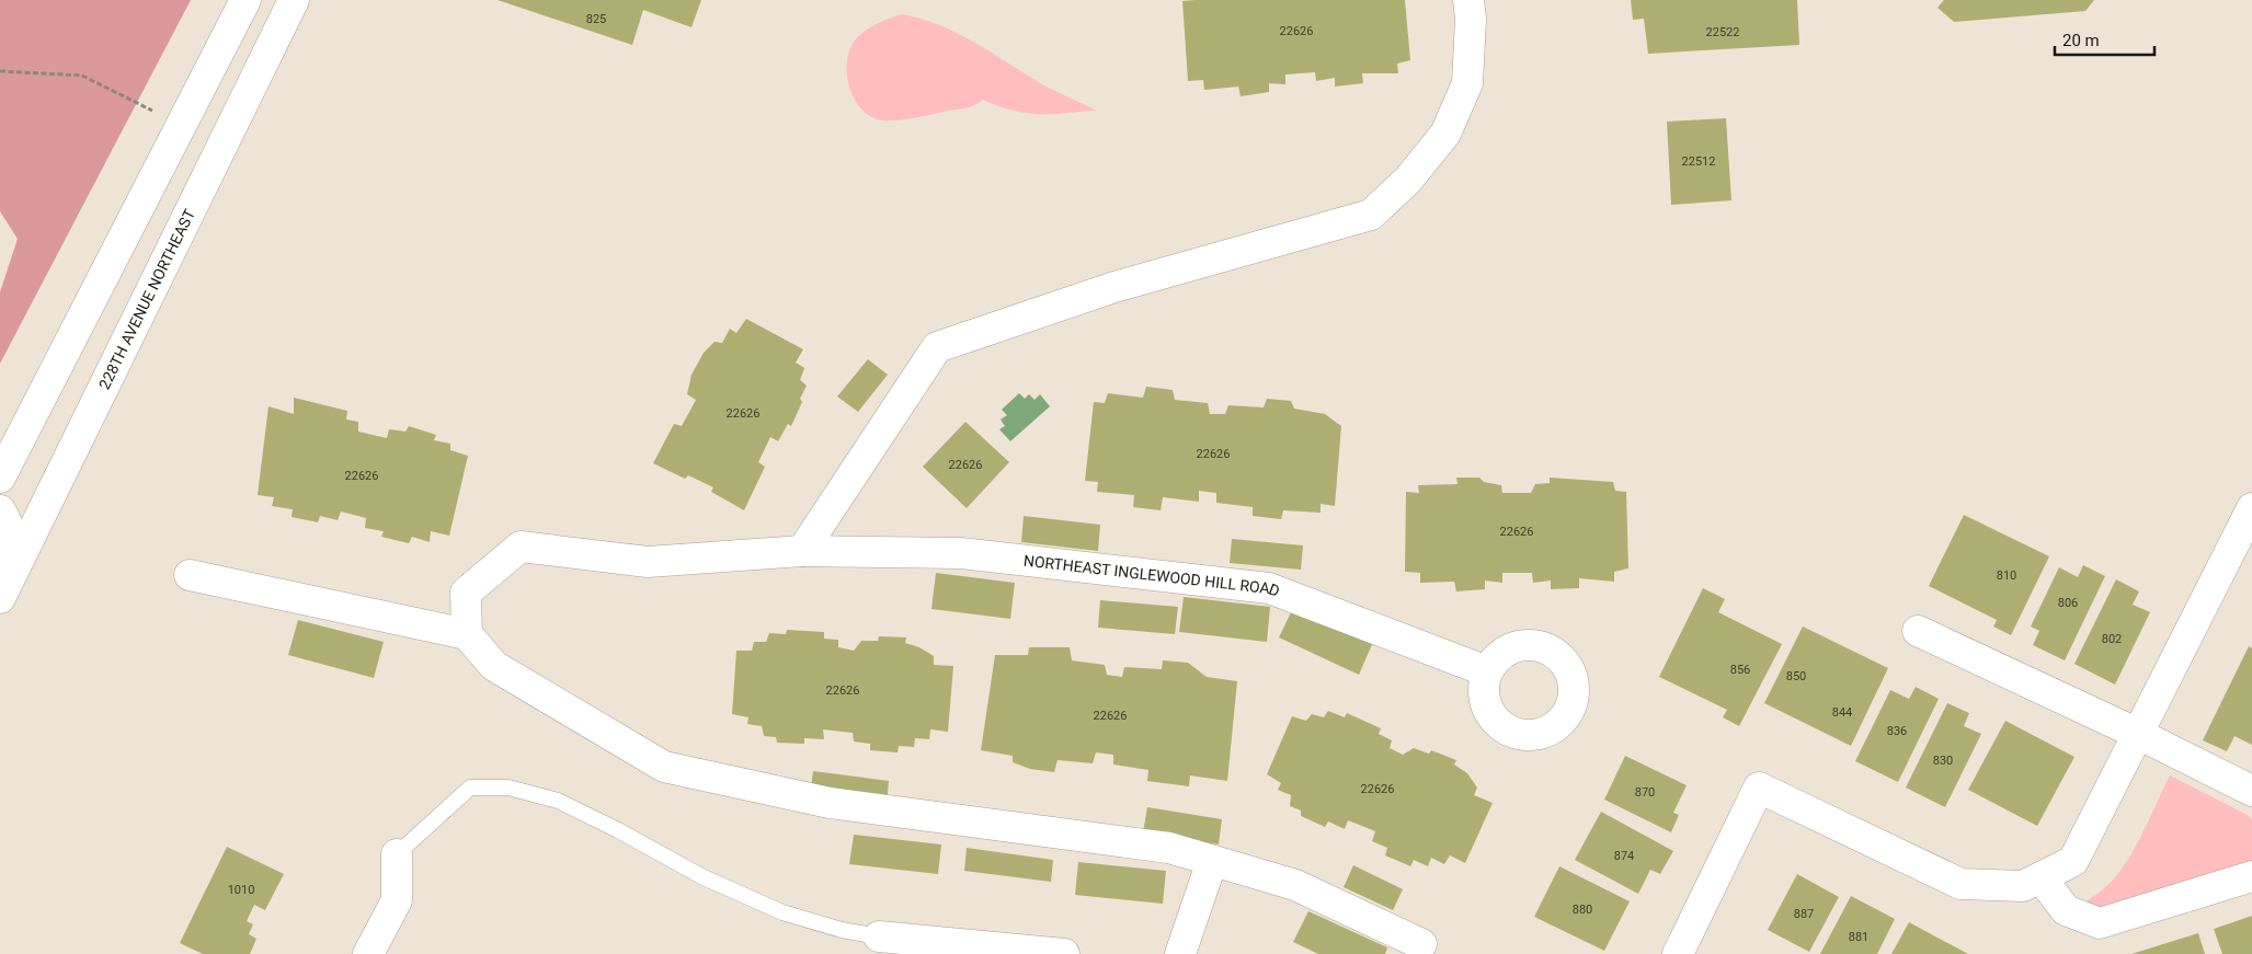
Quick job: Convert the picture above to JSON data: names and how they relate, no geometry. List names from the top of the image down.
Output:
{
  "streets": {
    "street": ["228TH AVENUE NORTHEAST", "NORTHEAST INGLEWOOD HILL ROAD"]
  },
  "house_numbers": [
    "825",
    "22626",
    "22522",
    "22512",
    "22626",
    "22626",
    "22626",
    "22626",
    "22626",
    "810",
    "806",
    "802",
    "856",
    "850",
    "22626",
    "844",
    "22626",
    "836",
    "830",
    "22626",
    "870",
    "874",
    "1010",
    "880",
    "887",
    "881"
  ],
  "scale_bar": "20 m"
}
